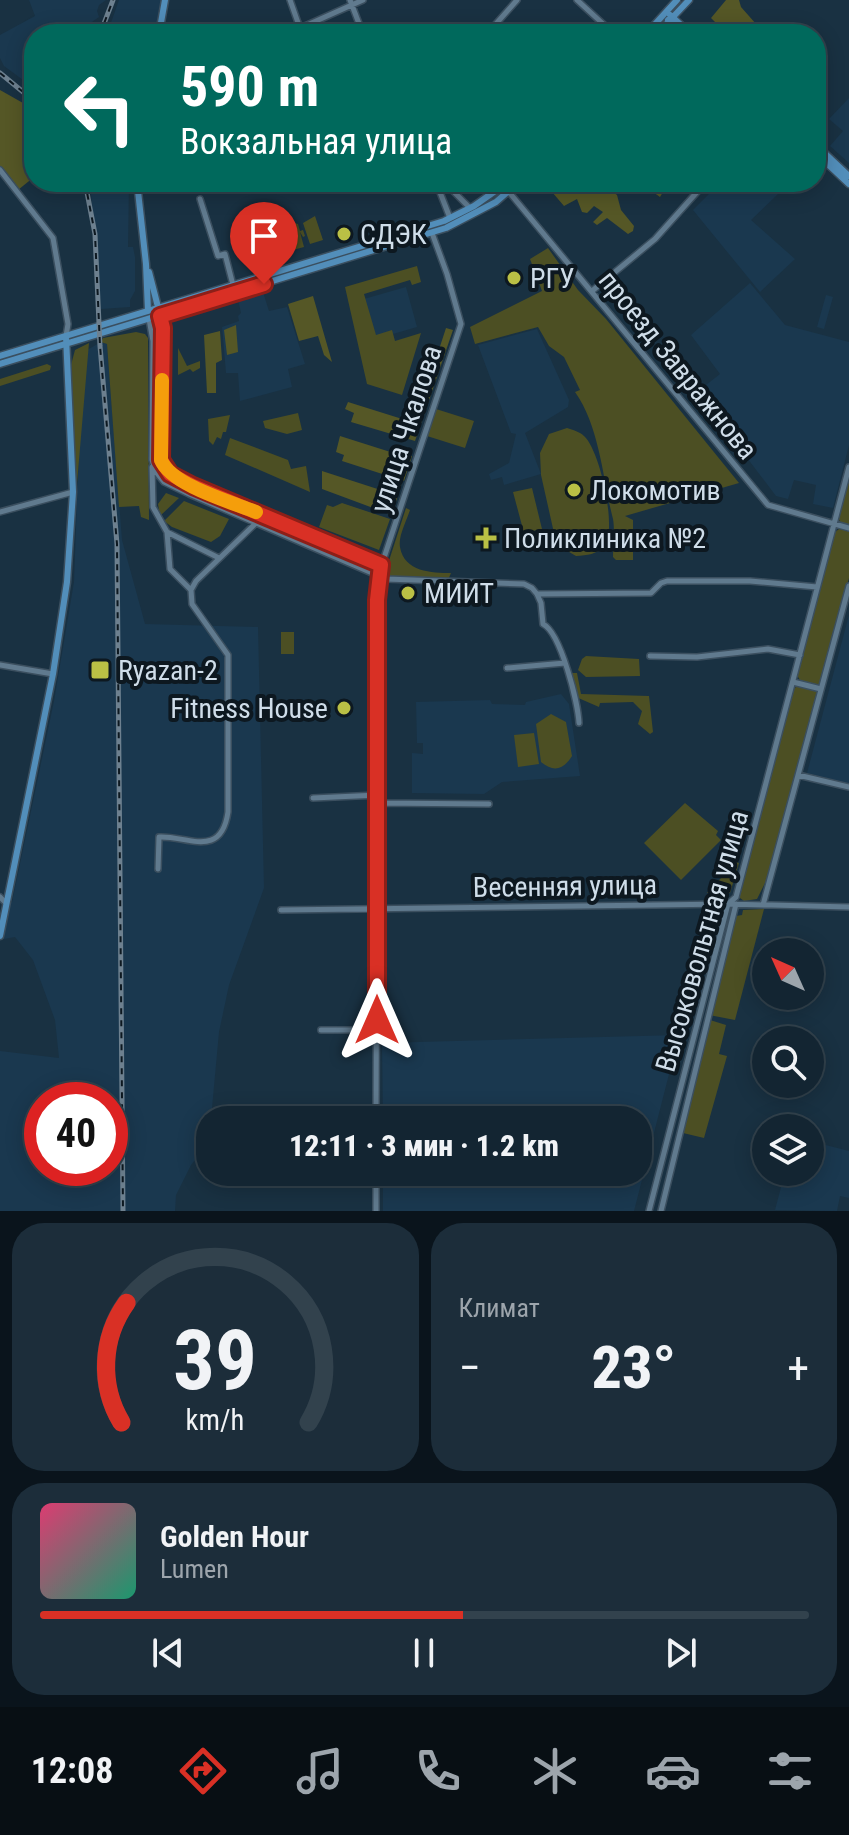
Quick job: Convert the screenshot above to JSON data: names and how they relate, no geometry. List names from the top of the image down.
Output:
{
  "streets": {
    "street": [
      "проезд Завражнова",
      "улица Чкалова",
      "Весенняя улица",
      "Высоковольтная улица"
    ]
  },
  "crossings": [
    ["проезд Завражнова", "Высоковольтная улица"],
    ["улица Чкалова", "Весенняя улица"],
    ["Весенняя улица", "Высоковольтная улица"]
  ],
  "places": {
    "other": [
      "СДЭК",
      "РГУ",
      "Локомотив",
      "МИИТ",
      "Fitness House"
    ],
    "health": ["Поликлиника №2"],
    "transit": ["Ryazan-2"]
  },
  "north": "top left",
  "page": {
    "turn": ["590 m", "Вокзальная улица"],
    "limit": "40",
    "trip": "12:11 · 3 мин · 1.2 km",
    "tile": "Климат",
    "heat": ["−", "23°", "+"],
    "song": ["Golden Hour", "Lumen"],
    "tabs": "12:08",
    "gauge": ["39", "km/h"]
  }
}
